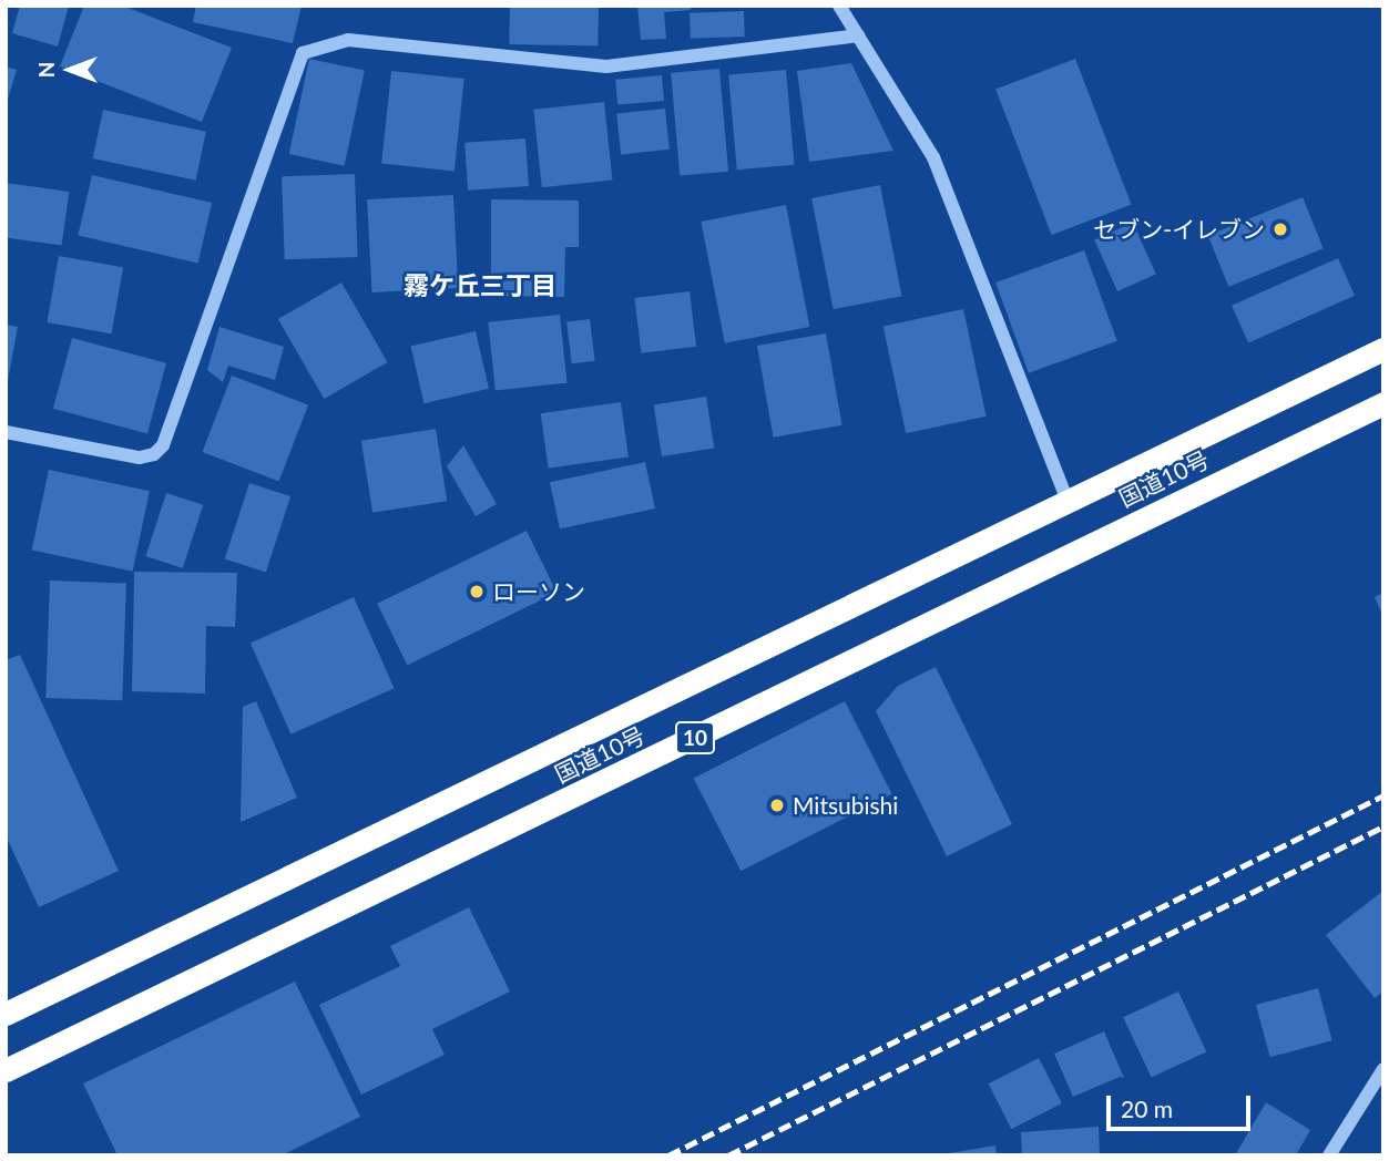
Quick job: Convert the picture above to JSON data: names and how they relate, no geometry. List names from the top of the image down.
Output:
{
  "streets": {
    "highway": ["国道10号", "10"]
  },
  "districts": ["霧ケ丘三丁目"],
  "places": ["セブン-イレブン", "ローソン", "Mitsubishi"],
  "scale_bar": "20 m",
  "north": "left"
}
